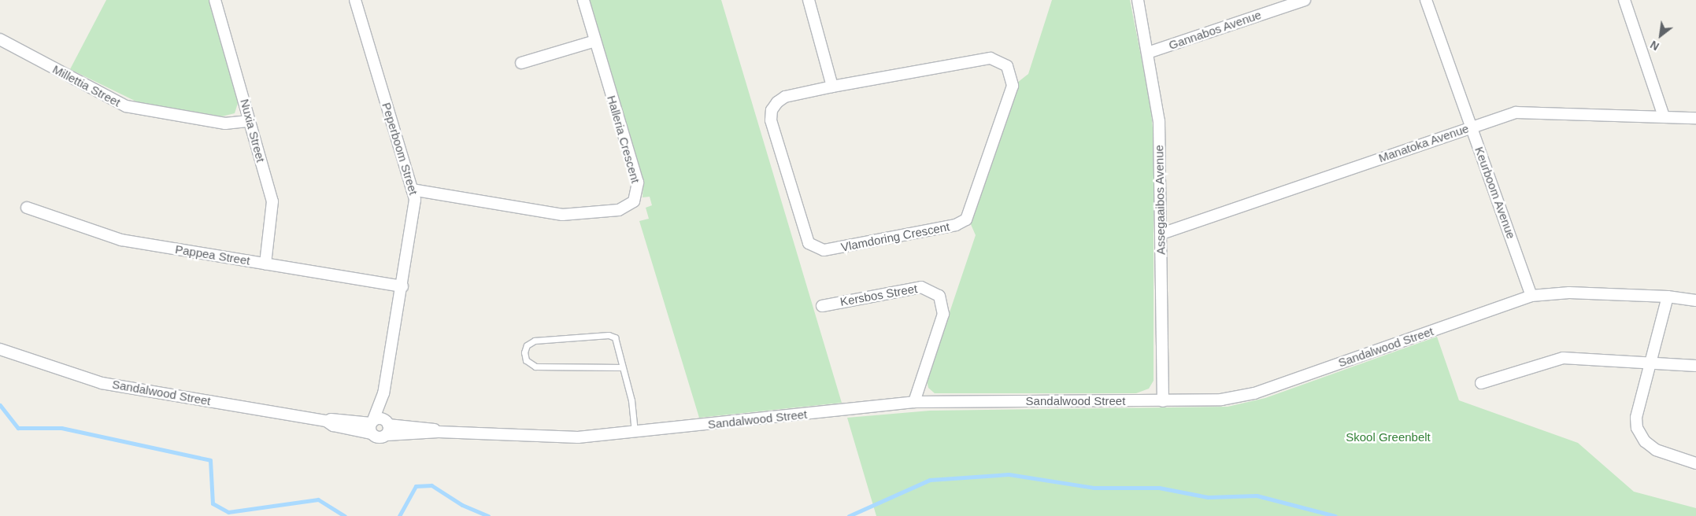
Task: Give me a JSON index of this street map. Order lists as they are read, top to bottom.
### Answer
{
  "streets": {
    "street": [
      "Gannabos Avenue",
      "Millettia Street",
      "Nuxia Street",
      "Halleria Crescent",
      "Manatoka Avenue",
      "Peperboom Street",
      "Keurboom Avenue",
      "Assegaaibos Avenue",
      "Vlamdoring Crescent",
      "Pappea Street",
      "Kersbos Street",
      "Sandalwood Street"
    ]
  },
  "crossings": [
    ["Gannabos Avenue", "Assegaaibos Avenue"],
    ["Millettia Street", "Nuxia Street"],
    ["Nuxia Street", "Pappea Street"],
    ["Halleria Crescent", "Peperboom Street"],
    ["Manatoka Avenue", "Keurboom Avenue"],
    ["Manatoka Avenue", "Assegaaibos Avenue"],
    ["Peperboom Street", "Pappea Street"],
    ["Peperboom Street", "Sandalwood Street"],
    ["Keurboom Avenue", "Sandalwood Street"],
    ["Assegaaibos Avenue", "Sandalwood Street"],
    ["Kersbos Street", "Sandalwood Street"]
  ],
  "parks": ["Skool Greenbelt"],
  "north": "bottom left"
}
